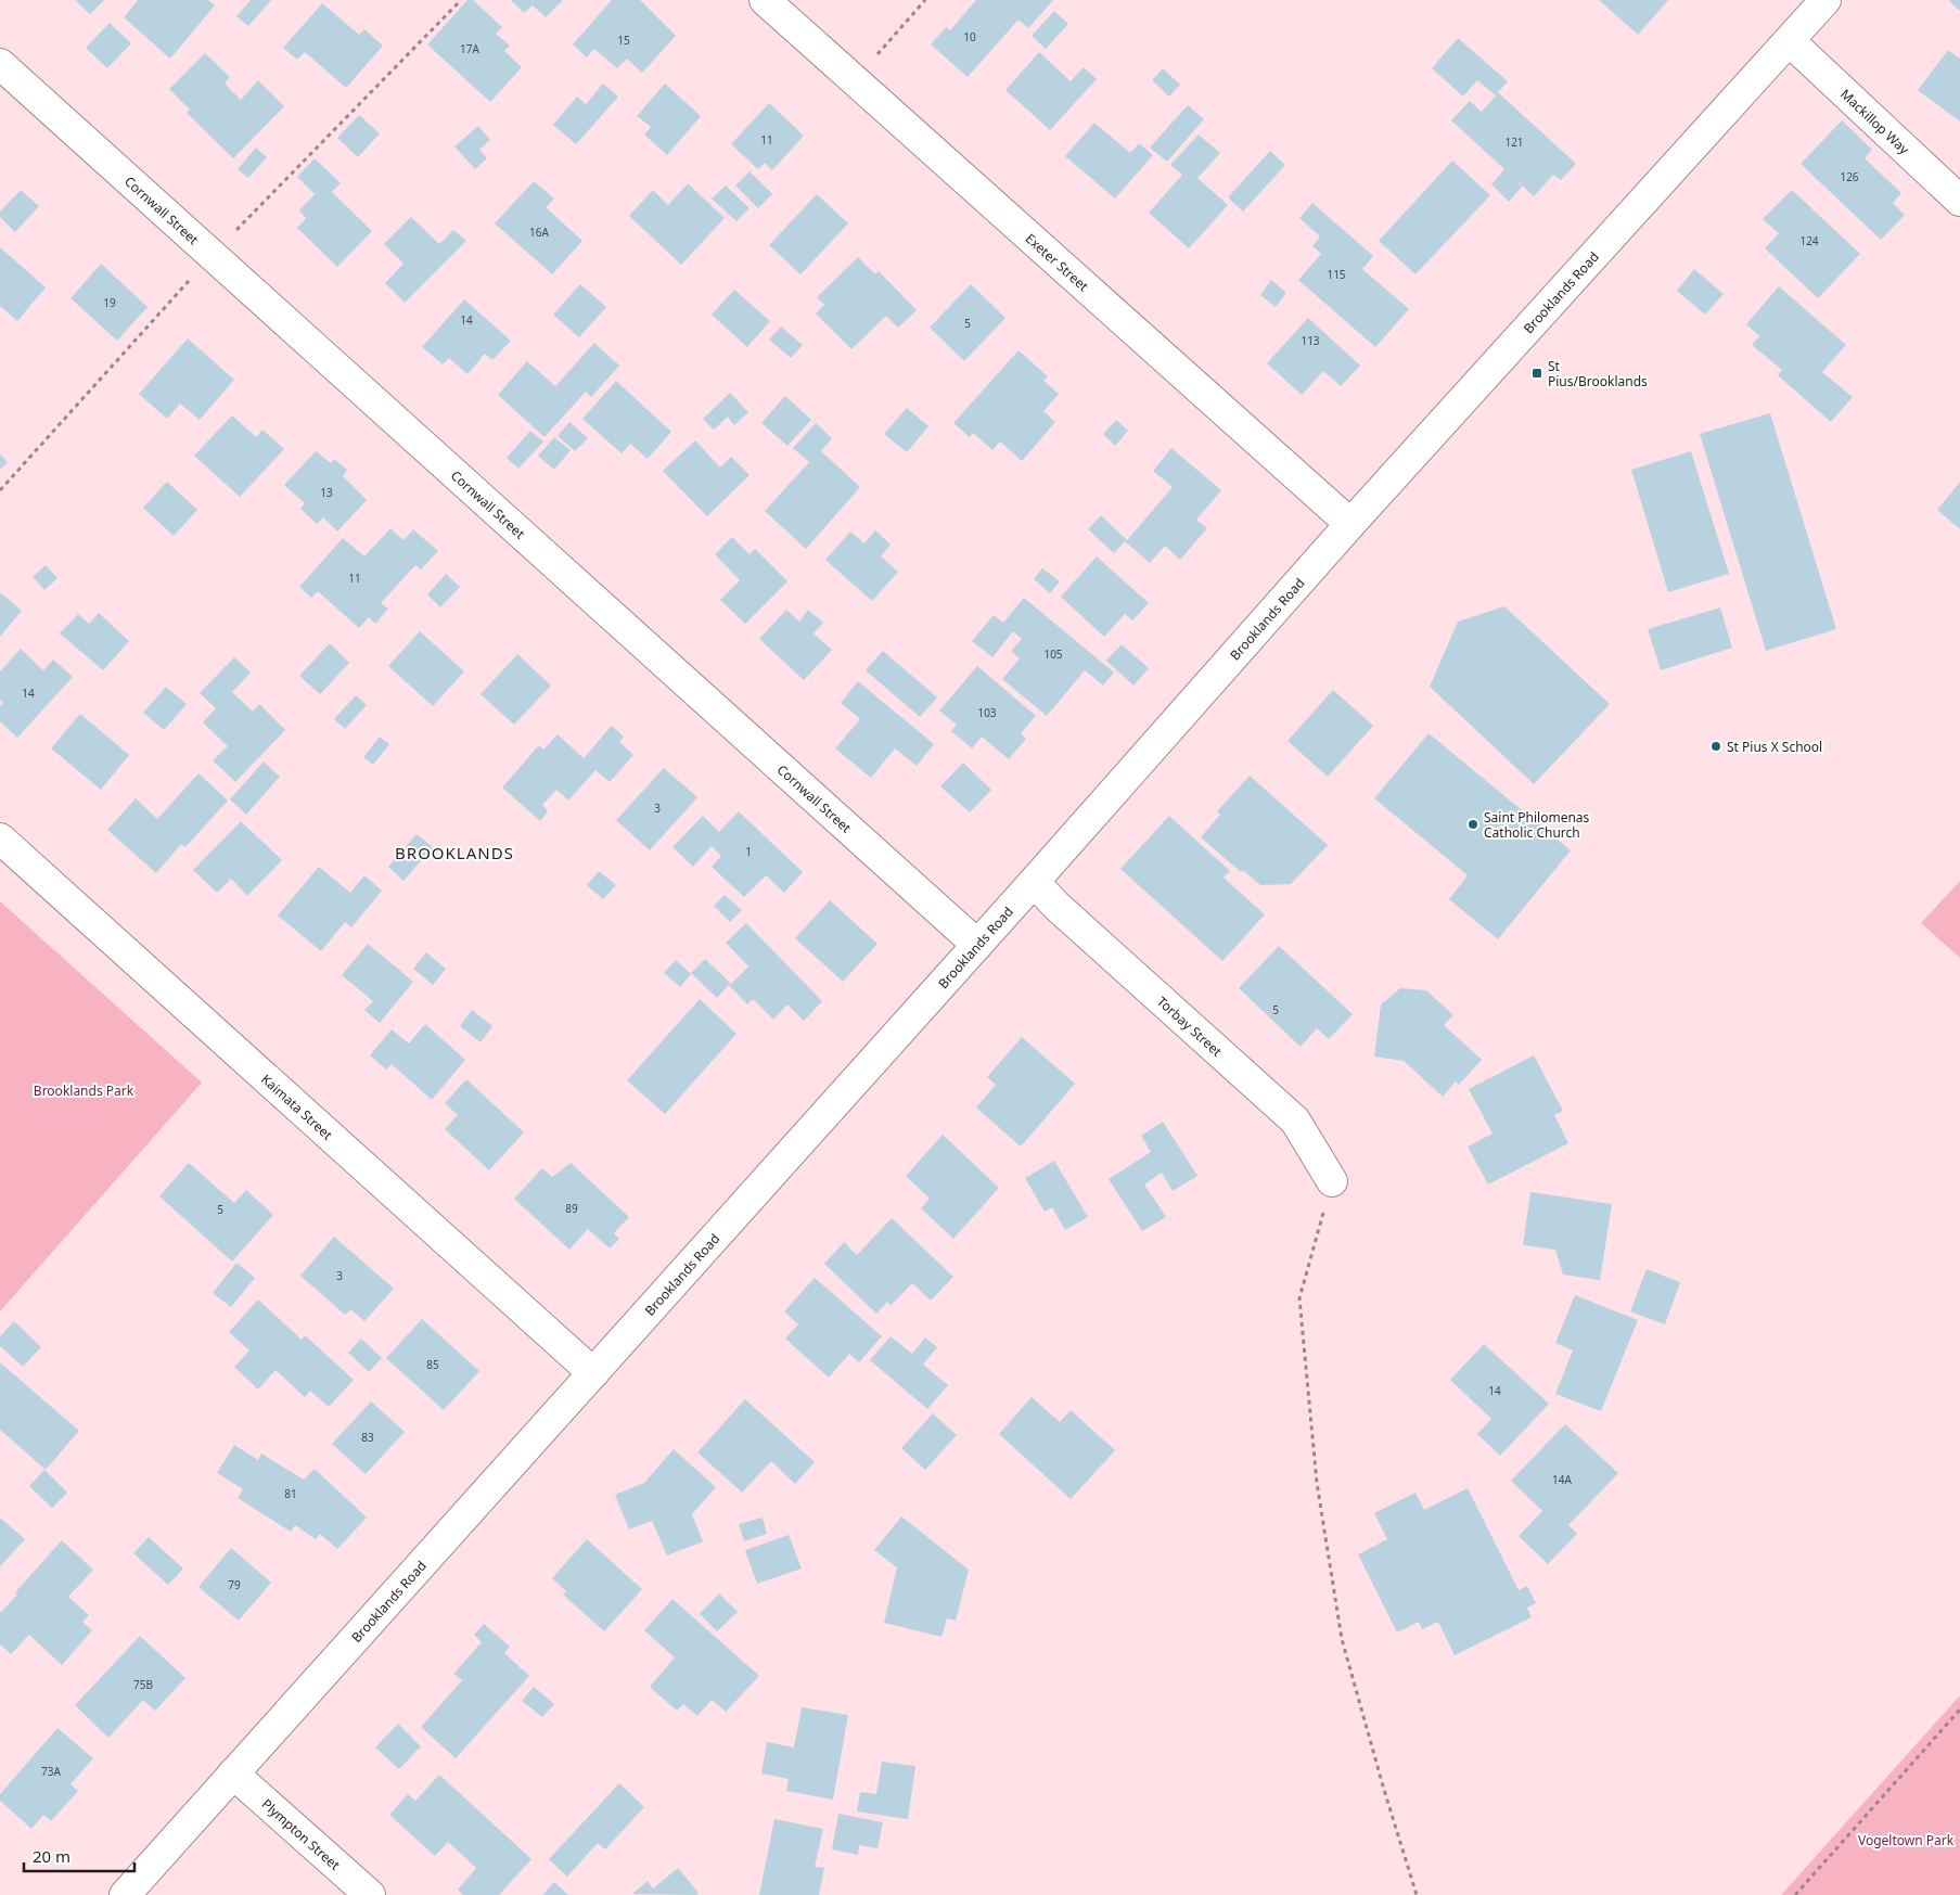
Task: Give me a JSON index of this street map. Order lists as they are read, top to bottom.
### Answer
{
  "streets": {
    "street": [
      "Mackillop Way",
      "Cornwall Street",
      "Exeter Street",
      "Brooklands Road",
      "Torbay Street",
      "Kaimata Street",
      "Plympton Street"
    ]
  },
  "crossings": [
    ["Mackillop Way", "Brooklands Road"],
    ["Cornwall Street", "Brooklands Road"],
    ["Exeter Street", "Brooklands Road"],
    ["Brooklands Road", "Torbay Street"],
    ["Brooklands Road", "Kaimata Street"],
    ["Brooklands Road", "Plympton Street"]
  ],
  "districts": ["BROOKLANDS"],
  "parks": ["Brooklands Park", "Vogeltown Park"],
  "places": {
    "transit": ["St Pius/Brooklands"],
    "other": ["St Pius X School", "Saint Philomenas Catholic Church"]
  },
  "house_numbers": [
    "10",
    "15",
    "17A",
    "11",
    "121",
    "126",
    "16A",
    "124",
    "115",
    "19",
    "14",
    "5",
    "113",
    "13",
    "11",
    "105",
    "14",
    "103",
    "3",
    "1",
    "5",
    "89",
    "5",
    "3",
    "85",
    "14",
    "83",
    "14A",
    "81",
    "79",
    "75B",
    "73A"
  ],
  "scale_bar": "20 m"
}
